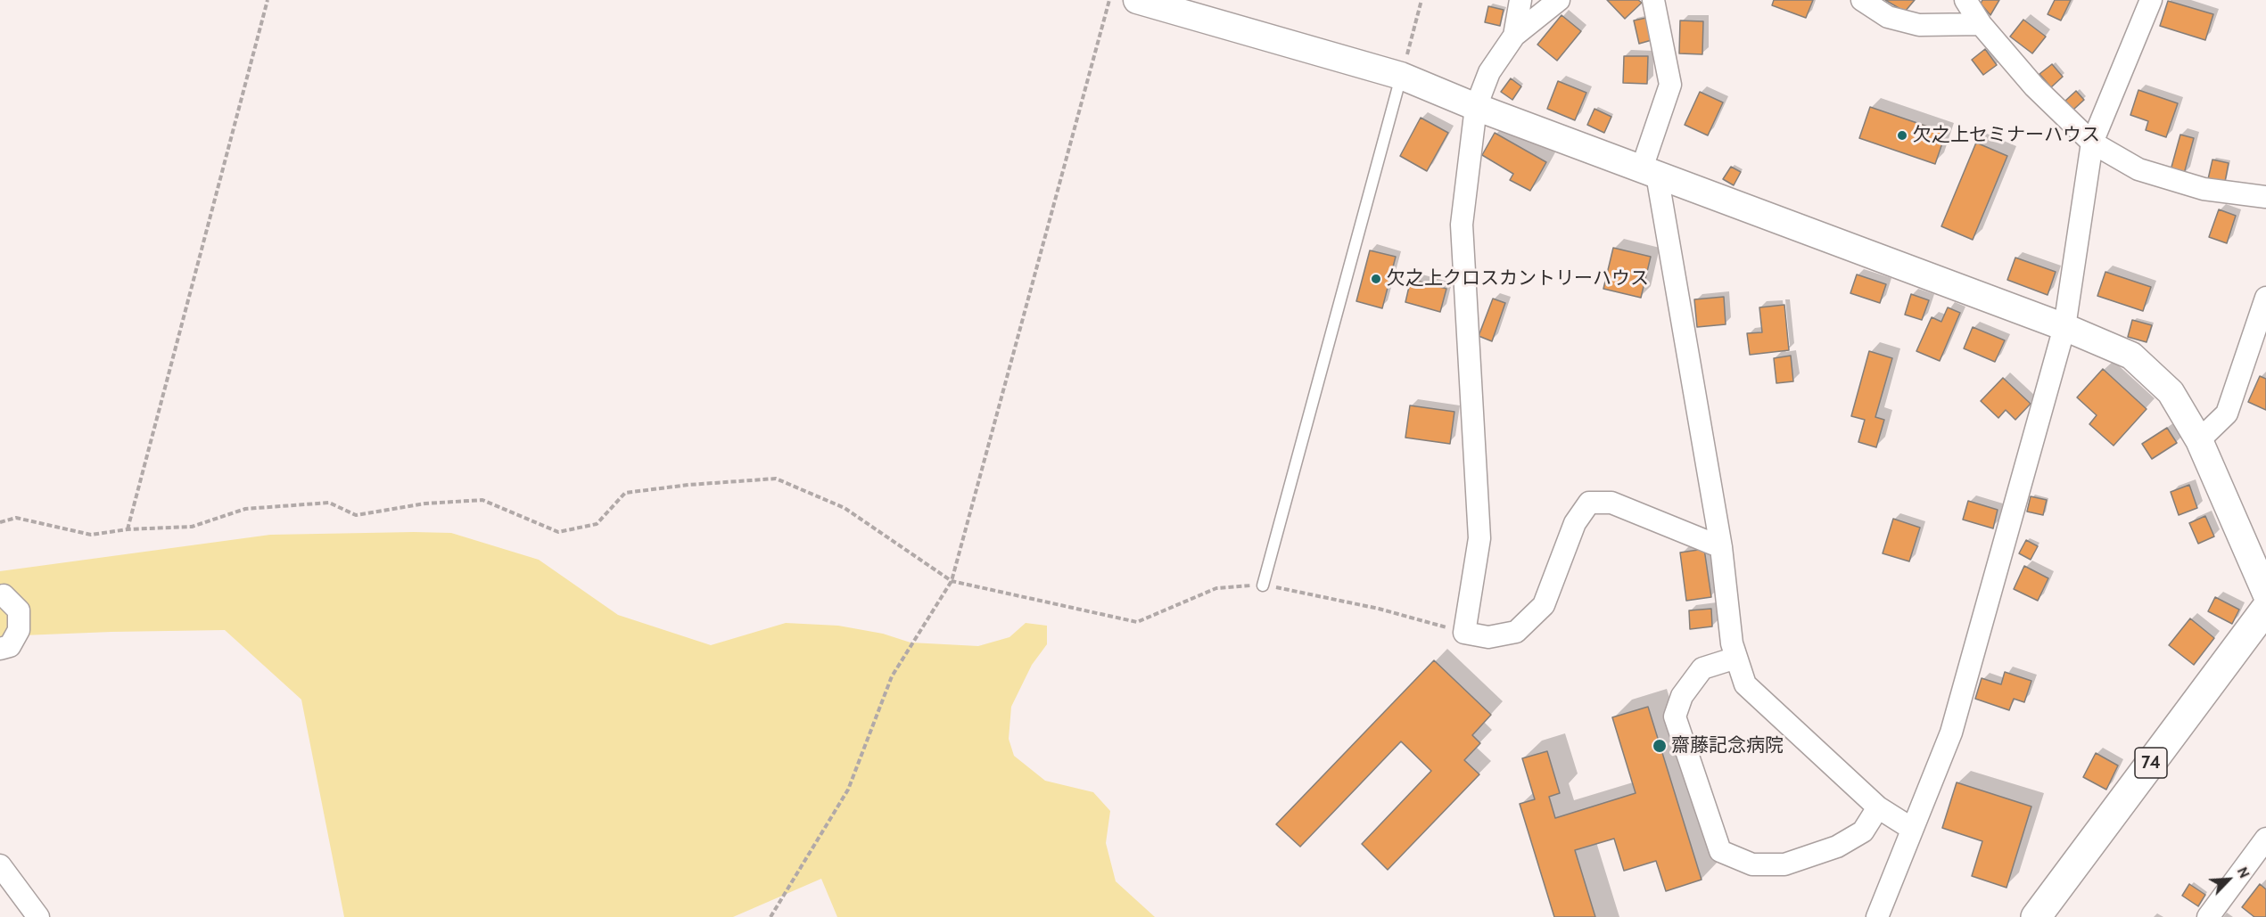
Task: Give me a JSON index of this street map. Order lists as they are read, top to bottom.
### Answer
{
  "streets": {
    "main road": ["74"]
  },
  "places": ["欠之上セミナーハウス", "欠之上クロスカントリーハウス", "齋藤記念病院"],
  "north": "top right"
}
